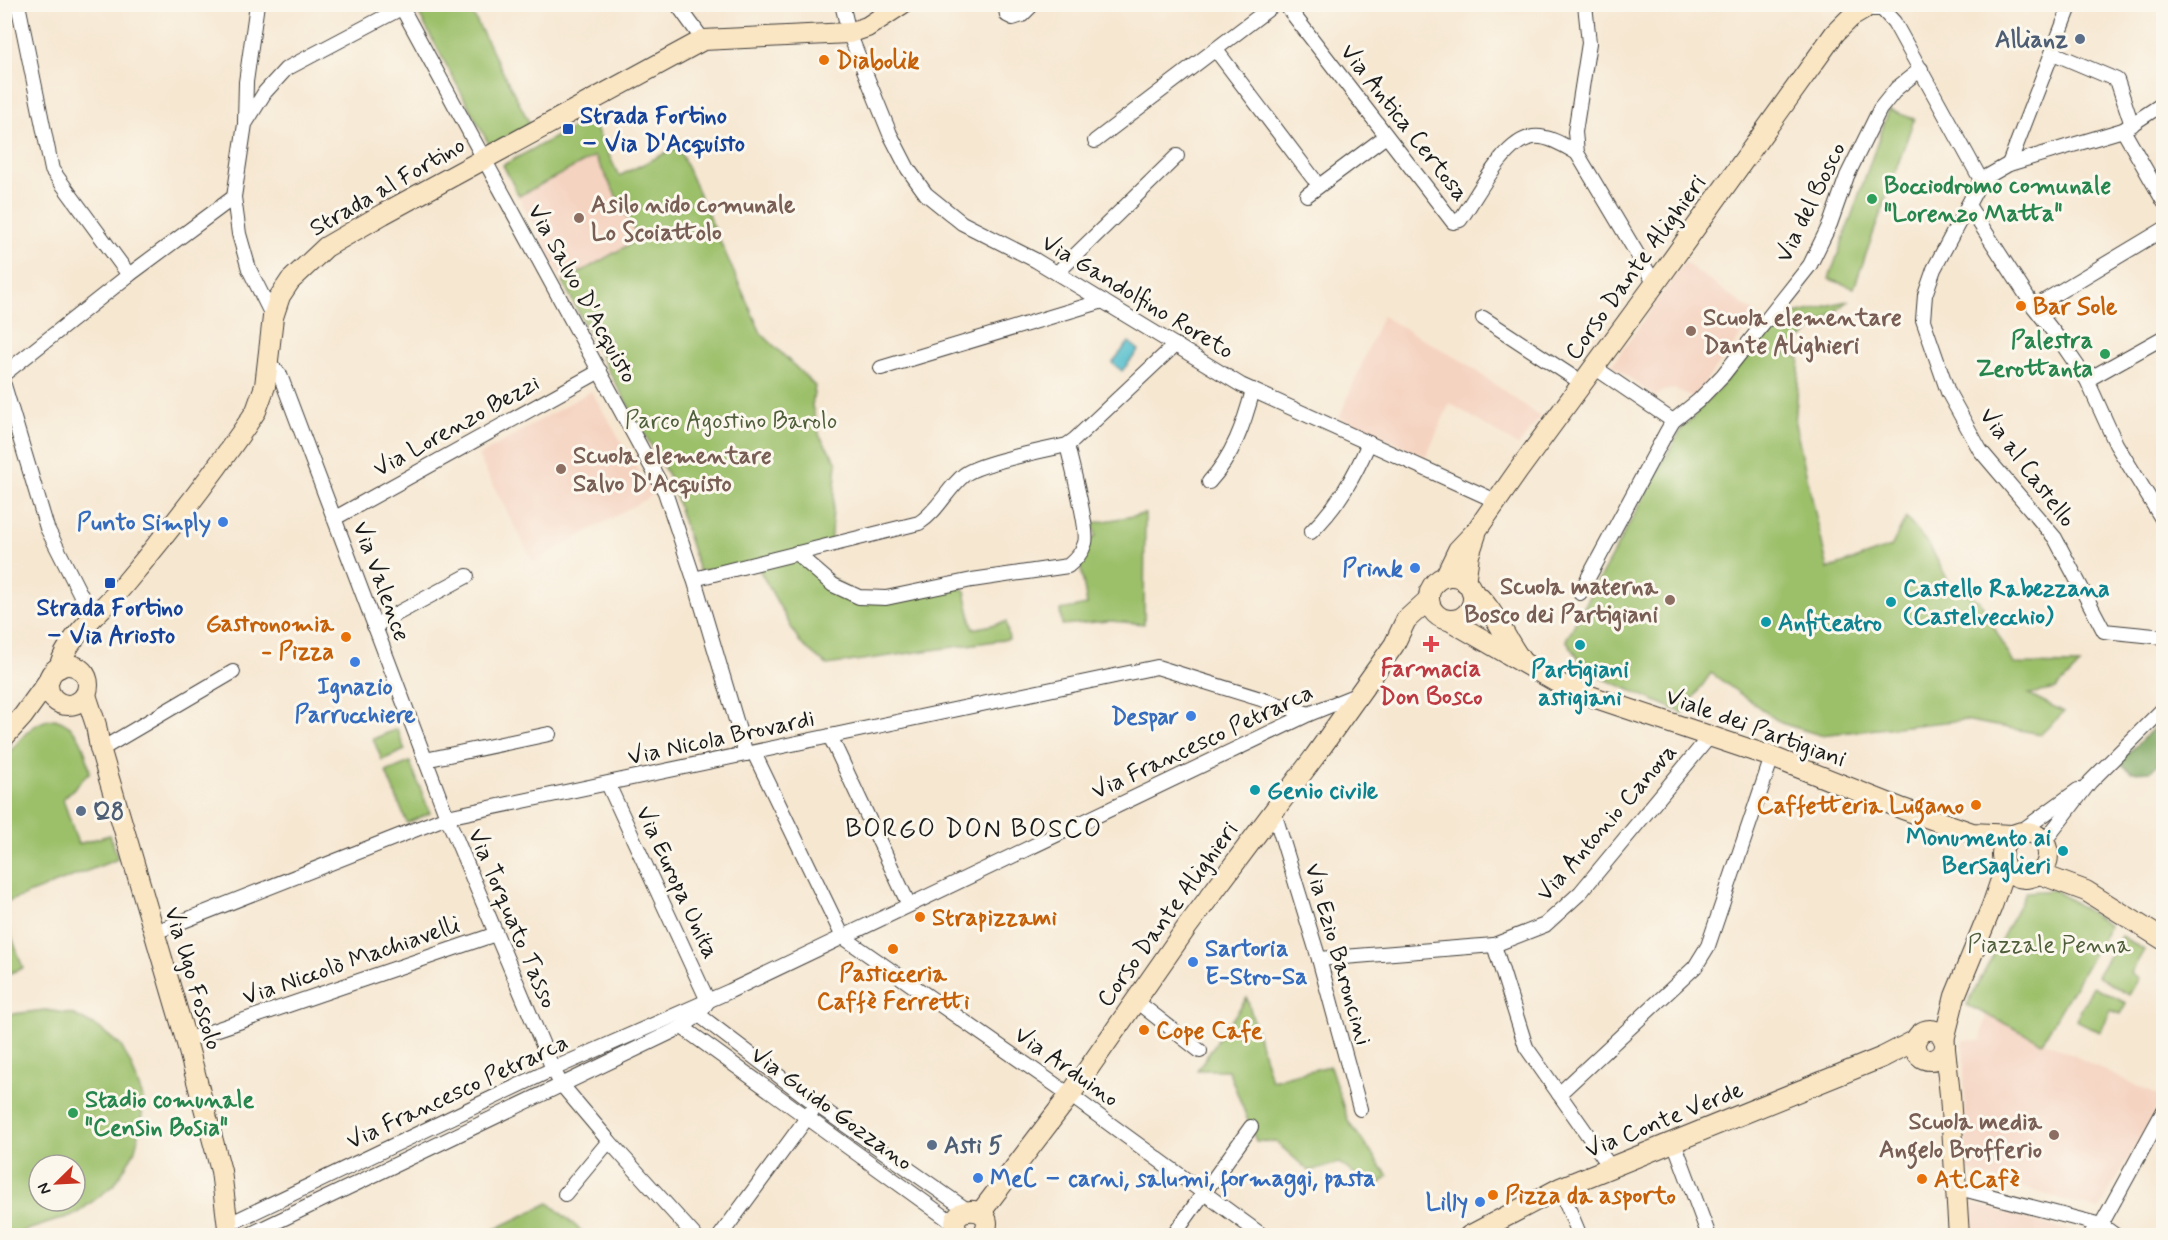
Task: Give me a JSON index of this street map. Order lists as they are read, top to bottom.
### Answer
{
  "streets": {
    "street": [
      "Via Antica Certosa",
      "Strada al Fortino",
      "Via del Bosco",
      "Corso Dante Alighieri",
      "Via Salvo D'Acquisto",
      "Via Gandolfino Roreto",
      "Via Lorenzo Bezzi",
      "Via al Castello",
      "Via Valence",
      "Viale dei Partigiani",
      "Via Nicola Brovardi",
      "Via Francesco Petrarca",
      "Via Antonio Canova",
      "Via Europa Unita",
      "Via Torquato Tasso",
      "Via Ezio Baroncini",
      "Via Niccolò Machiavelli",
      "Via Ugo Foscolo",
      "Via Arduino",
      "Via Guido Gozzano",
      "Via Conte Verde"
    ]
  },
  "crossings": [
    ["Strada al Fortino", "Via Salvo D'Acquisto"],
    ["Strada al Fortino", "Via Gandolfino Roreto"],
    ["Strada al Fortino", "Via Valence"],
    ["Strada al Fortino", "Via Ugo Foscolo"],
    ["Corso Dante Alighieri", "Via Gandolfino Roreto"],
    ["Corso Dante Alighieri", "Viale dei Partigiani"],
    ["Corso Dante Alighieri", "Via Francesco Petrarca"],
    ["Corso Dante Alighieri", "Via Ezio Baroncini"],
    ["Corso Dante Alighieri", "Via Arduino"],
    ["Corso Dante Alighieri", "Via Guido Gozzano"],
    ["Via Salvo D'Acquisto", "Via Lorenzo Bezzi"],
    ["Via Salvo D'Acquisto", "Via Nicola Brovardi"],
    ["Via Salvo D'Acquisto", "Via Francesco Petrarca"],
    ["Via Salvo D'Acquisto", "Via Arduino"],
    ["Via Lorenzo Bezzi", "Via Valence"],
    ["Via Valence", "Via Nicola Brovardi"],
    ["Via Valence", "Via Torquato Tasso"],
    ["Viale dei Partigiani", "Via Antonio Canova"],
    ["Via Nicola Brovardi", "Via Francesco Petrarca"],
    ["Via Nicola Brovardi", "Via Europa Unita"],
    ["Via Nicola Brovardi", "Via Torquato Tasso"],
    ["Via Nicola Brovardi", "Via Ugo Foscolo"],
    ["Via Francesco Petrarca", "Via Europa Unita"],
    ["Via Francesco Petrarca", "Via Torquato Tasso"],
    ["Via Francesco Petrarca", "Via Ugo Foscolo"],
    ["Via Francesco Petrarca", "Via Arduino"],
    ["Via Francesco Petrarca", "Via Guido Gozzano"],
    ["Via Antonio Canova", "Via Ezio Baroncini"],
    ["Via Torquato Tasso", "Via Niccolò Machiavelli"],
    ["Via Niccolò Machiavelli", "Via Ugo Foscolo"]
  ],
  "districts": ["BORGO DON BOSCO"],
  "parks": ["Parco Agostino Barolo", "Piazzale Penna"],
  "places": {
    "other": [
      "Allianz",
      "Diabolik",
      "Bocciodromo comunale \"Lorenzo Matta\"",
      "Asilo nido comunale Lo Scoiattolo",
      "Bar Sole",
      "Scuola elementare Dante Alighieri",
      "Palestra Zerottanta",
      "Scuola elementare Salvo D'Acquisto",
      "Punto Simply",
      "Prink",
      "Scuola materna Bosco dei Partigiani",
      "Castello Rabezzana (Castelvecchio)",
      "Anfiteatro",
      "Gastronomia - Pizza",
      "Partigiani astigiani",
      "Ignazio Parrucchiere",
      "Despar",
      "Genio civile",
      "Caffetteria Lugano",
      "Q8",
      "Monumento ai Bersaglieri",
      "Strapizzami",
      "Pasticceria Caffè Ferretti",
      "Sartoria E-Stro-Sa",
      "Cope Cafe",
      "Stadio comunale \"Censin Bosia\"",
      "Scuola media Angelo Brofferio",
      "Asti 5",
      "MeC – carni, salumi, formaggi, pasta",
      "At.Cafè",
      "Pizza da asporto",
      "Lilly"
    ],
    "transit": ["Strada Fortino – Via D'Acquisto", "Strada Fortino – Via Ariosto"],
    "health": ["Farmacia Don Bosco"]
  },
  "north": "bottom left"
}
